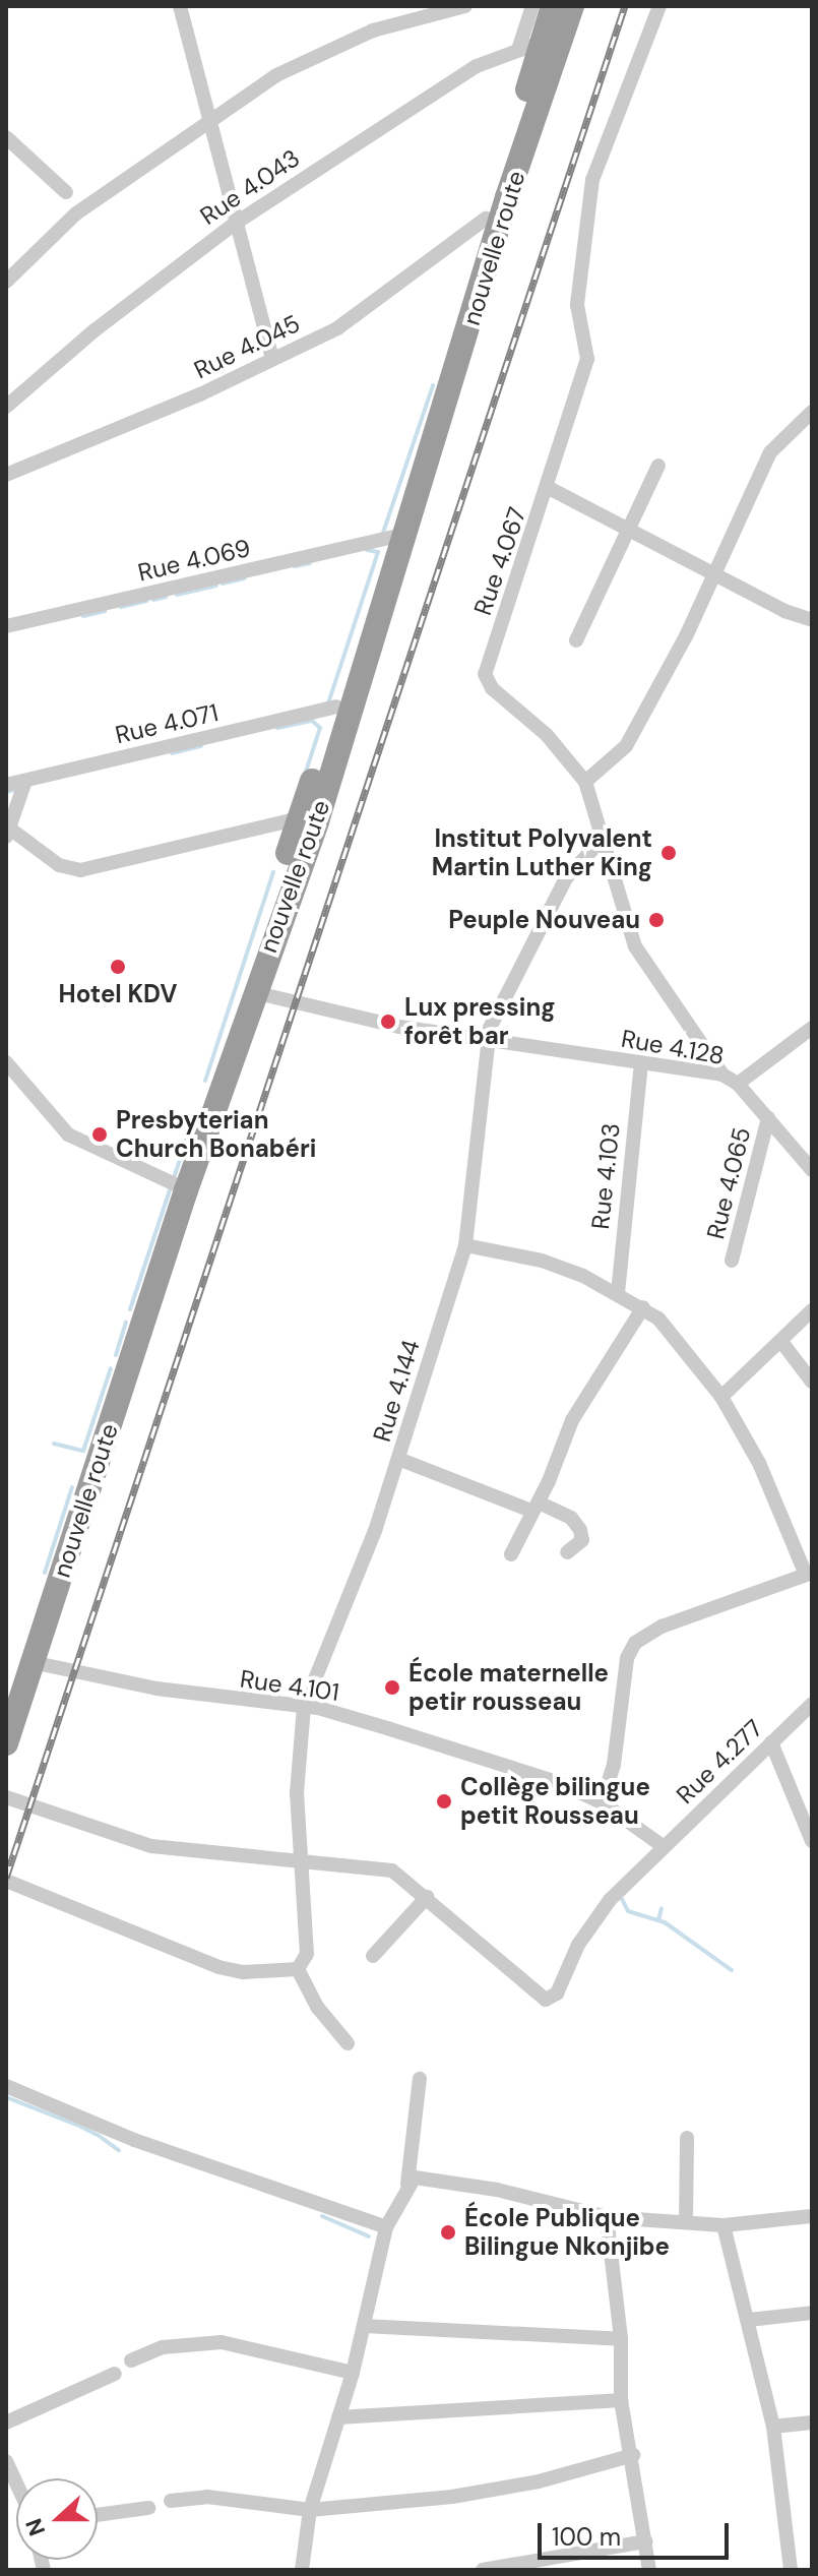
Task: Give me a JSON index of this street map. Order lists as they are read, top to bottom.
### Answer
{
  "streets": {
    "highway": ["nouvelle route"],
    "street": [
      "Rue 4.043",
      "Rue 4.045",
      "Rue 4.069",
      "Rue 4.067",
      "Rue 4.071",
      "Rue 4.128",
      "Rue 4.103",
      "Rue 4.065",
      "Rue 4.144",
      "Rue 4.101",
      "Rue 4.277"
    ]
  },
  "crossings": [
    ["Rue 4.043", "nouvelle route"],
    ["nouvelle route", "Rue 4.045"],
    ["nouvelle route", "Rue 4.069"],
    ["nouvelle route", "Rue 4.071"],
    ["nouvelle route", "Rue 4.128"],
    ["nouvelle route", "Rue 4.101"],
    ["Rue 4.067", "Rue 4.128"],
    ["Rue 4.067", "Rue 4.144"],
    ["Rue 4.128", "Rue 4.103"],
    ["Rue 4.128", "Rue 4.065"],
    ["Rue 4.128", "Rue 4.144"],
    ["Rue 4.144", "Rue 4.101"],
    ["Rue 4.101", "Rue 4.277"]
  ],
  "places": [
    "Institut Polyvalent Martin Luther King",
    "Peuple Nouveau",
    "Hotel KDV",
    "Lux pressing forêt bar",
    "Presbyterian Church Bonabéri",
    "École maternelle petir rousseau",
    "Collège bilingue petit Rousseau",
    "École Publique Bilingue Nkonjibe"
  ],
  "scale_bar": "100 m",
  "north": "left"
}
